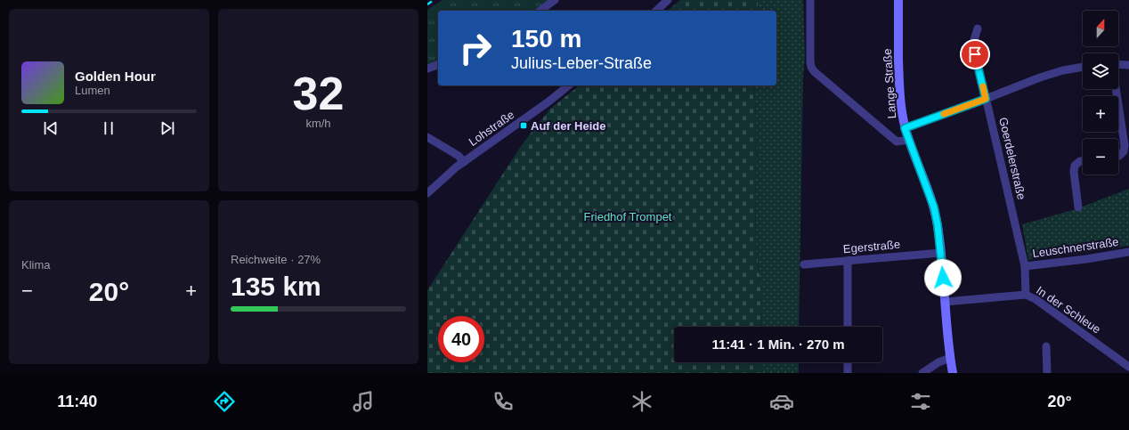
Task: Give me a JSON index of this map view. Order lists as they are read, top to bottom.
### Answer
{
  "streets": {
    "street": [
      "Lange Straße",
      "Lohstraße",
      "Goerdelerstraße",
      "Egerstraße",
      "Leuschnerstraße",
      "In der Schleue"
    ]
  },
  "crossings": [
    ["Lange Straße", "Egerstraße"],
    ["Lange Straße", "In der Schleue"],
    ["Goerdelerstraße", "Leuschnerstraße"],
    ["Goerdelerstraße", "In der Schleue"]
  ],
  "parks": ["Friedhof Trompet"],
  "places": {
    "transit": ["Auf der Heide"]
  },
  "north": "top",
  "page": {
    "tile": [
      ["32", "km/h"],
      "Klima",
      ["Reichweite · 27%", "135 km"]
    ],
    "map_buttons": ["+", "−"],
    "turn": ["150 m", "Julius-Leber-Straße"],
    "song": ["Golden Hour", "Lumen"],
    "heat": ["−", "20°", "+"],
    "limit": "40",
    "trip": "11:41 · 1 Min. · 270 m",
    "tabs": ["11:40", "20°"]
  }
}
